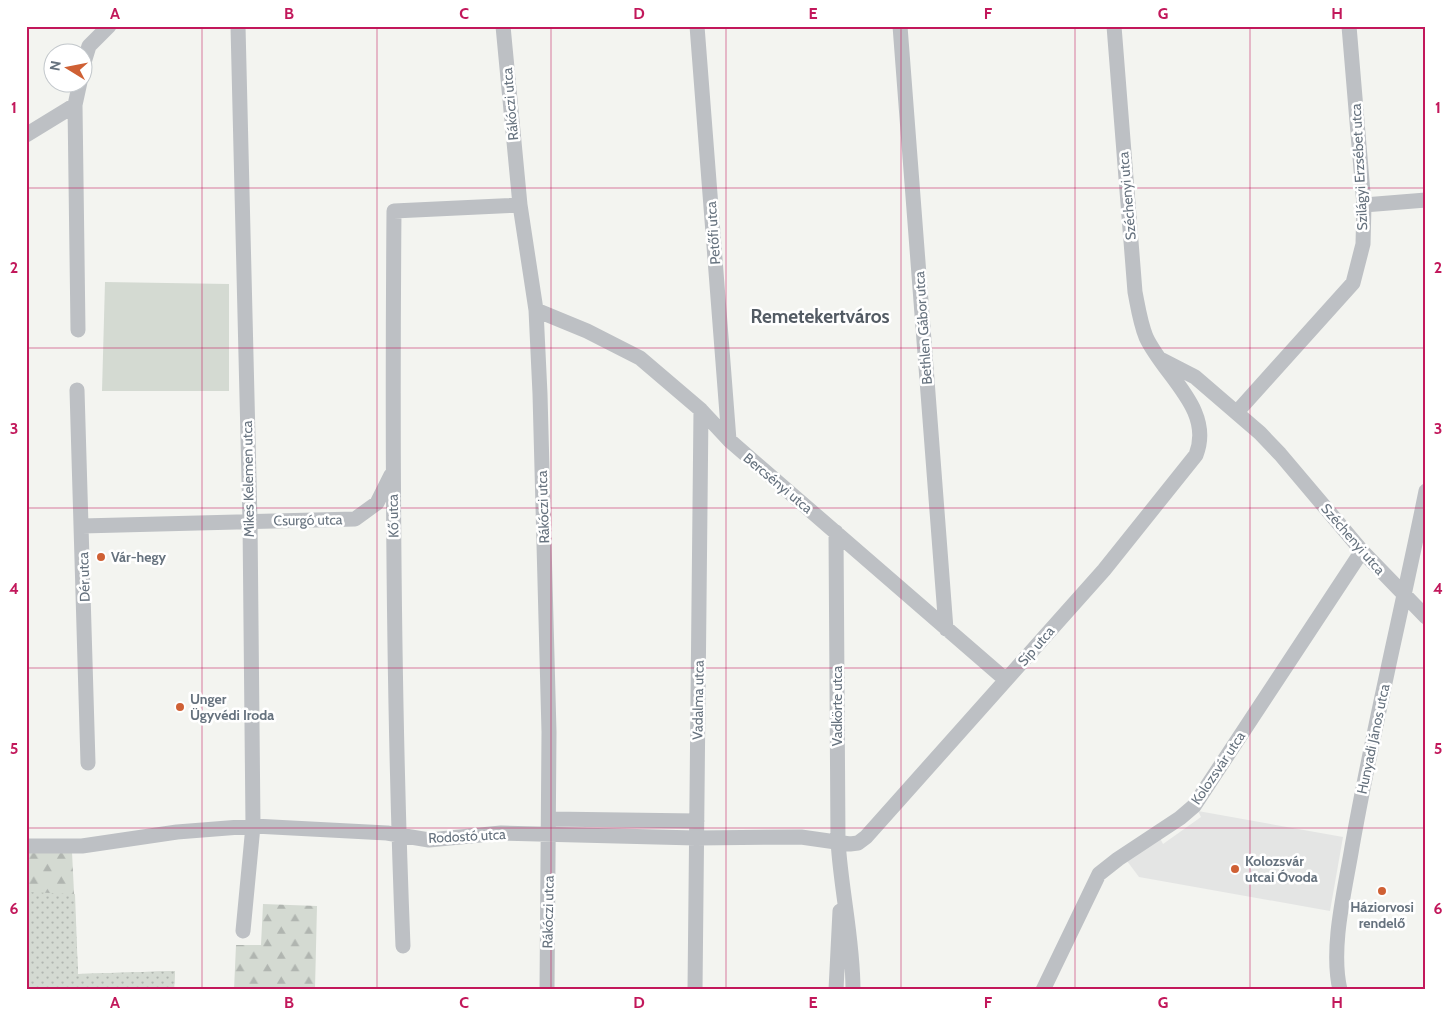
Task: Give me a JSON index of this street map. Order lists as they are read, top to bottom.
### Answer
{
  "streets": {
    "street": [
      "Rákóczi utca",
      "Szilágyi Erzsébet utca",
      "Széchenyi utca",
      "Petőfi utca",
      "Bethlen Gábor utca",
      "Mikes Kelemen utca",
      "Bercsényi utca",
      "Kő utca",
      "Csurgó utca",
      "Dér utca",
      "Síp utca",
      "Vadalma utca",
      "Vadkörte utca",
      "Hunyadi János utca",
      "Kolozsvár utca",
      "Rodostó utca"
    ]
  },
  "crossings": [
    ["Rákóczi utca", "Bercsényi utca"],
    ["Rákóczi utca", "Kő utca"],
    ["Rákóczi utca", "Rodostó utca"],
    ["Szilágyi Erzsébet utca", "Széchenyi utca"],
    ["Széchenyi utca", "Síp utca"],
    ["Széchenyi utca", "Hunyadi János utca"],
    ["Széchenyi utca", "Kolozsvár utca"],
    ["Petőfi utca", "Bercsényi utca"],
    ["Bethlen Gábor utca", "Bercsényi utca"],
    ["Mikes Kelemen utca", "Csurgó utca"],
    ["Mikes Kelemen utca", "Rodostó utca"],
    ["Bercsényi utca", "Síp utca"],
    ["Bercsényi utca", "Vadalma utca"],
    ["Bercsényi utca", "Vadkörte utca"],
    ["Kő utca", "Csurgó utca"],
    ["Kő utca", "Rodostó utca"],
    ["Csurgó utca", "Dér utca"],
    ["Síp utca", "Vadkörte utca"],
    ["Síp utca", "Rodostó utca"],
    ["Vadalma utca", "Rodostó utca"],
    ["Vadkörte utca", "Rodostó utca"]
  ],
  "districts": ["Remetekertváros"],
  "places": [
    "Vár-hegy",
    "Unger Ügyvédi Iroda",
    "Kolozsvár utcai Óvoda",
    "Háziorvosi rendelő"
  ],
  "north": "left",
  "grid": {
    "columns": [
      "A",
      "B",
      "C",
      "D",
      "E",
      "F",
      "G",
      "H"
    ],
    "rows": [
      "1",
      "2",
      "3",
      "4",
      "5",
      "6"
    ]
  }
}
